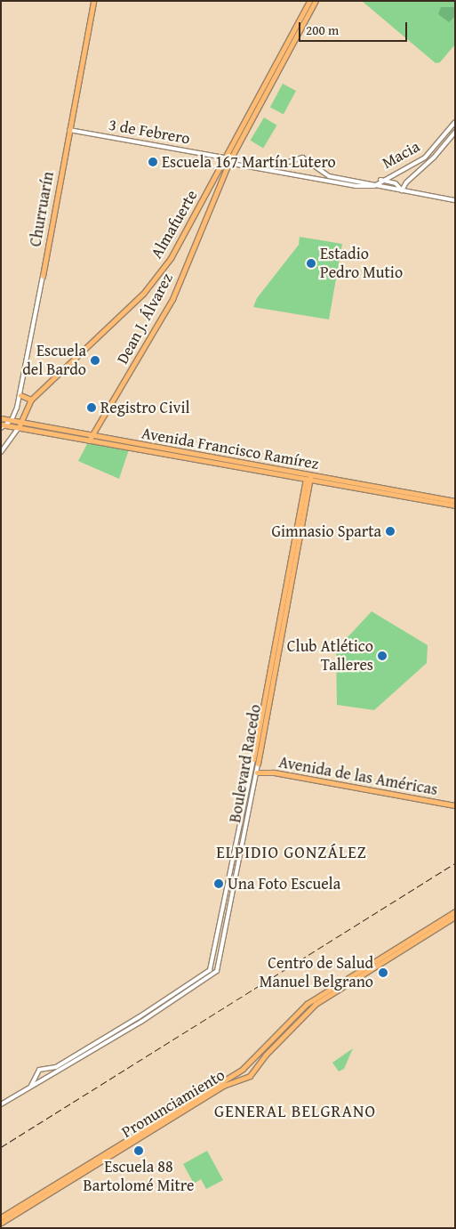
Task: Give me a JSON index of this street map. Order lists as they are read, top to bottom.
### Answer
{
  "streets": {
    "main road": [
      "Churruarín",
      "Almafuerte",
      "Dean J. Álvarez",
      "Avenida Francisco Ramírez",
      "Boulevard Racedo",
      "Avenida de las Américas",
      "Pronunciamiento"
    ],
    "street": ["3 de Febrero", "Macia"]
  },
  "crossings": [
    ["3 de Febrero", "Churruarín"],
    ["3 de Febrero", "Almafuerte"],
    ["3 de Febrero", "Dean J. Álvarez"],
    ["Churruarín", "Avenida Francisco Ramírez"],
    ["Almafuerte", "Dean J. Álvarez"],
    ["Almafuerte", "Avenida Francisco Ramírez"],
    ["Dean J. Álvarez", "Avenida Francisco Ramírez"],
    ["Avenida Francisco Ramírez", "Boulevard Racedo"],
    ["Boulevard Racedo", "Avenida de las Américas"]
  ],
  "districts": ["ELPIDIO GONZÁLEZ", "GENERAL BELGRANO"],
  "places": [
    "Escuela 167 Martín Lutero",
    "Estadio Pedro Mutio",
    "Escuela del Bardo",
    "Registro Civil",
    "Gimnasio Sparta",
    "Club Atlético Talleres",
    "Una Foto Escuela",
    "Centro de Salud Manuel Belgrano",
    "Escuela 88 Bartolomé Mitre"
  ],
  "scale_bar": "200 m"
}
